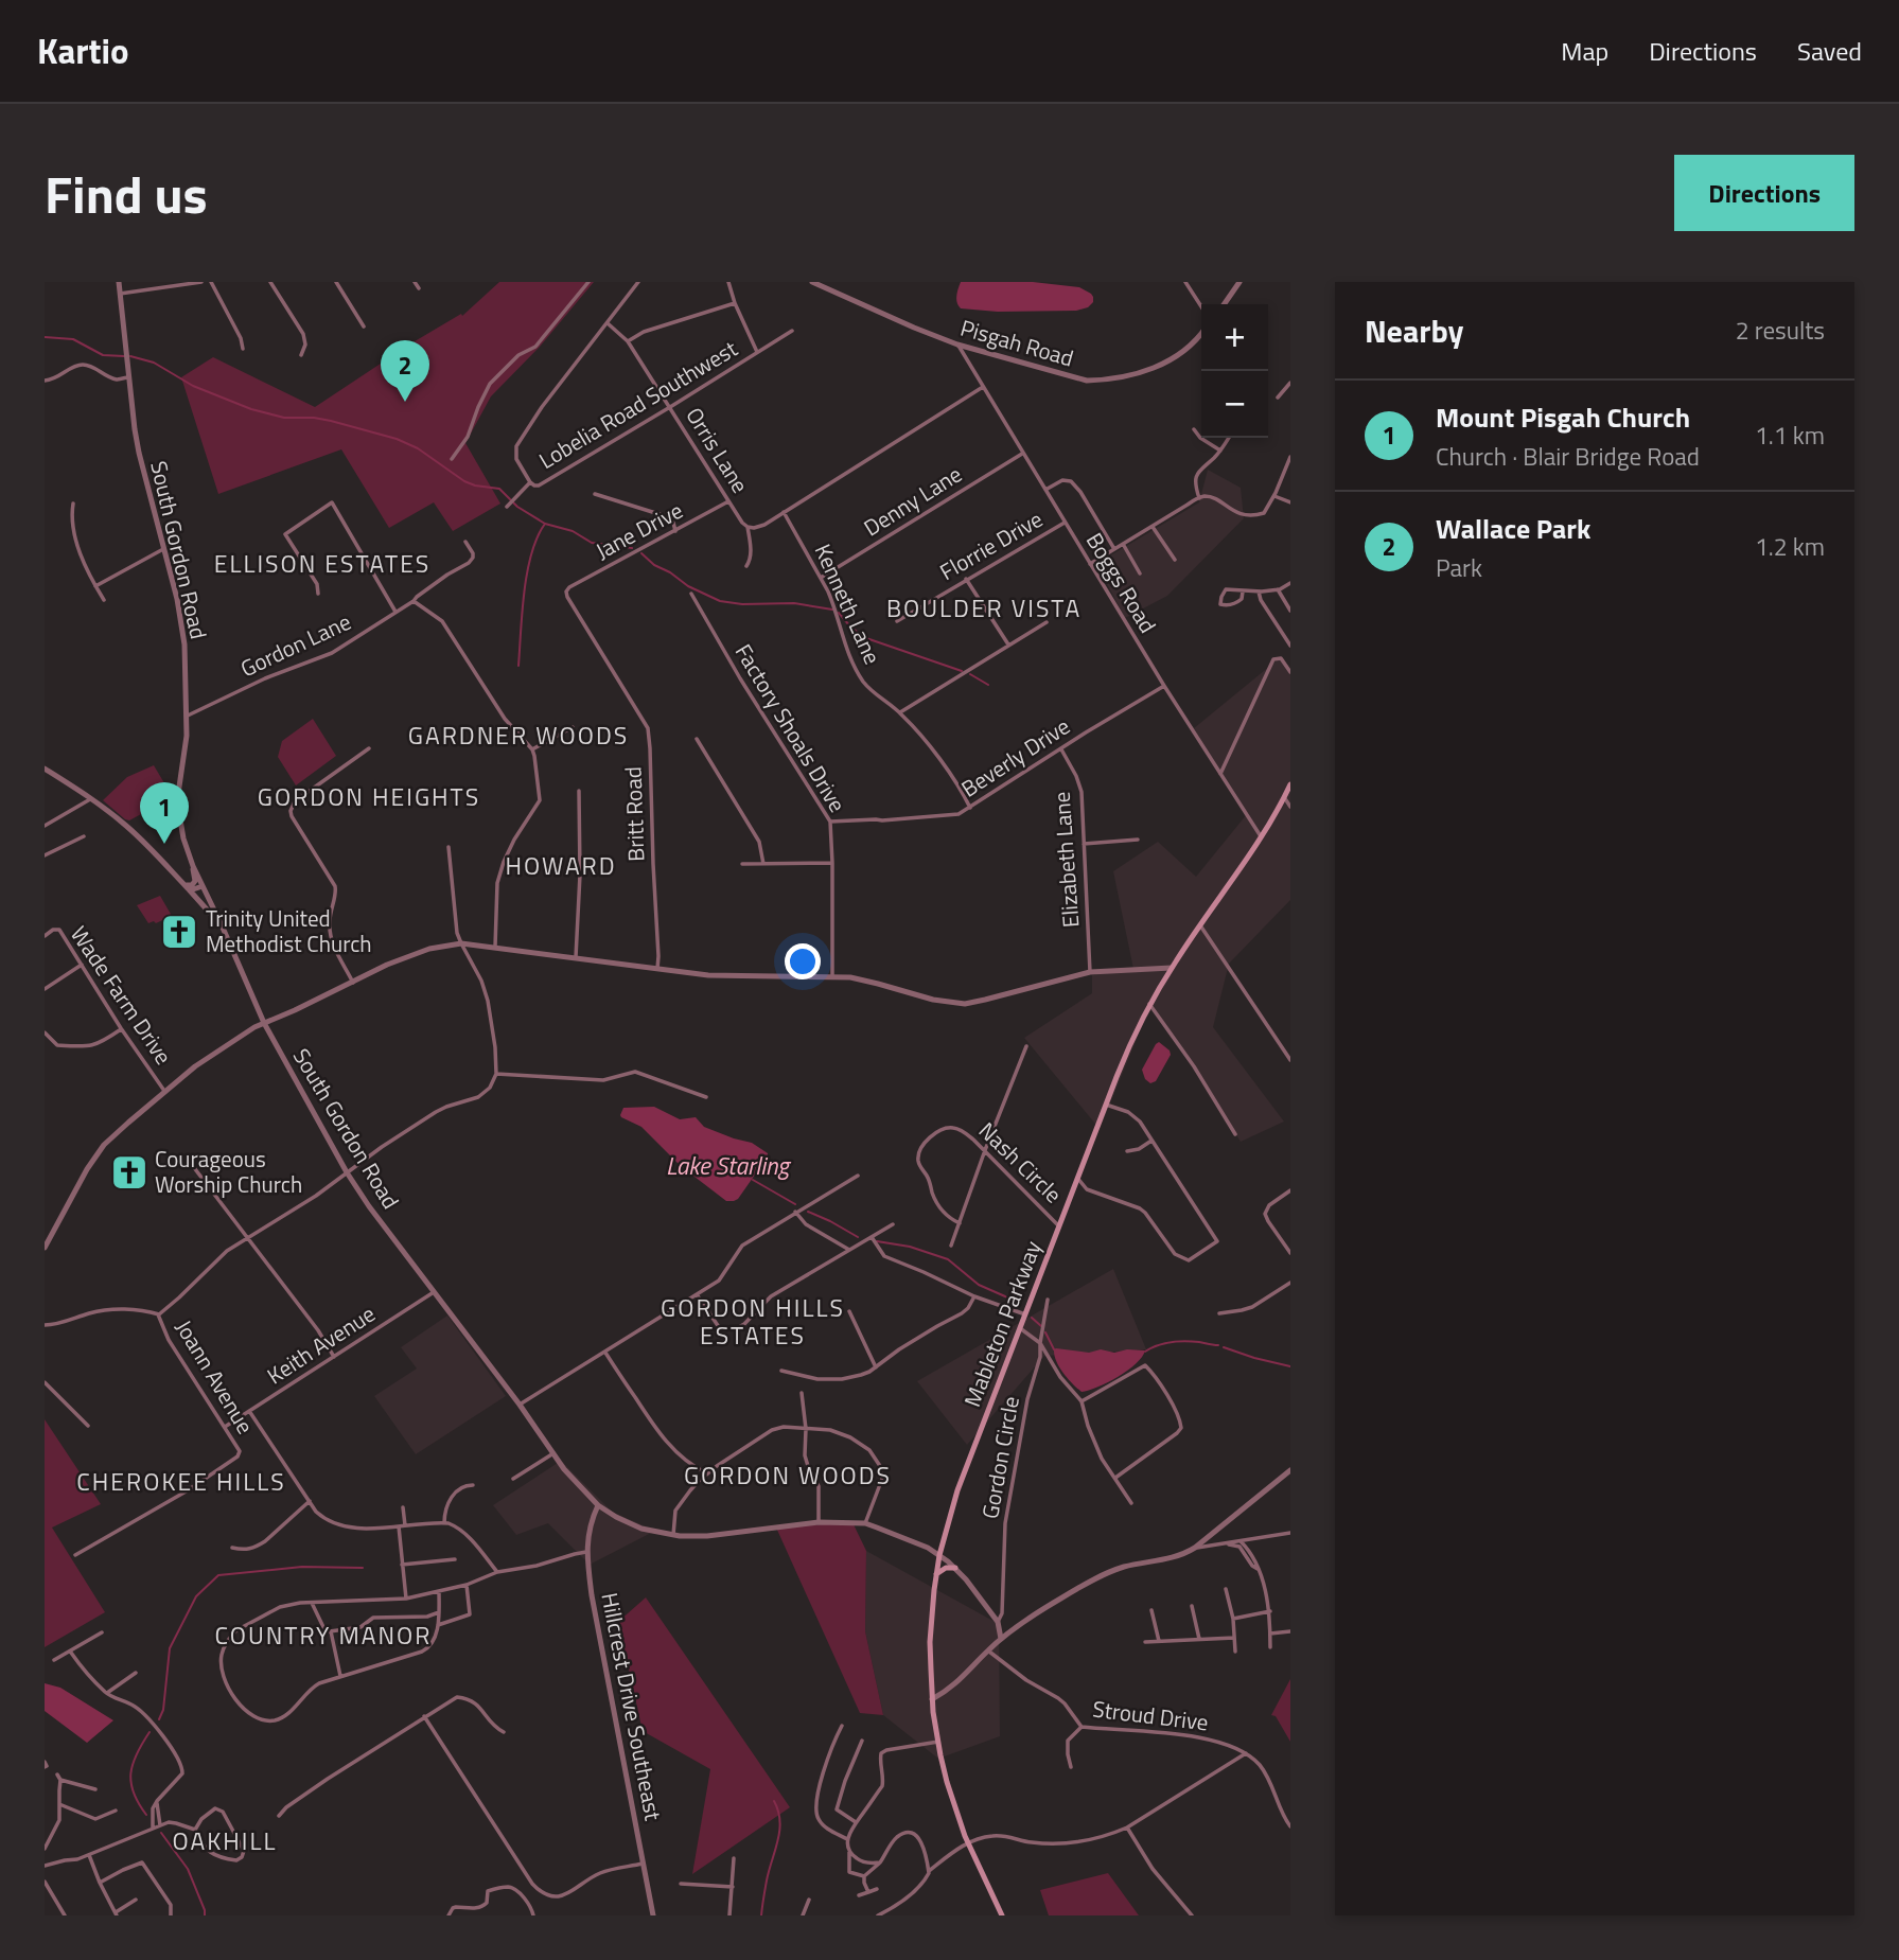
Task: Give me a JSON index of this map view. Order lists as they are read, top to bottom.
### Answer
{
  "streets": {
    "main road": ["Mableton Parkway"],
    "street": [
      "Pisgah Road",
      "Lobelia Road Southwest",
      "Orris Lane",
      "Denny Lane",
      "Jane Drive",
      "Florrie Drive",
      "South Gordon Road",
      "Boggs Road",
      "Kenneth Lane",
      "Gordon Lane",
      "Factory Shoals Drive",
      "Beverly Drive",
      "Britt Road",
      "Elizabeth Lane",
      "Wade Farm Drive",
      "Nash Circle",
      "Keith Avenue",
      "Joann Avenue",
      "Gordon Circle",
      "Hillcrest Drive Southeast",
      "Stroud Drive"
    ]
  },
  "crossings": [
    ["Pisgah Road", "Boggs Road"],
    ["Lobelia Road Southwest", "Orris Lane"],
    ["Orris Lane", "Jane Drive"],
    ["Denny Lane", "Boggs Road"],
    ["Denny Lane", "Kenneth Lane"],
    ["Jane Drive", "Britt Road"],
    ["Florrie Drive", "Boggs Road"],
    ["South Gordon Road", "Gordon Lane"],
    ["South Gordon Road", "Mableton Parkway"],
    ["South Gordon Road", "Keith Avenue"],
    ["South Gordon Road", "Gordon Circle"],
    ["South Gordon Road", "Hillcrest Drive Southeast"],
    ["Boggs Road", "Beverly Drive"],
    ["Boggs Road", "Mableton Parkway"],
    ["Kenneth Lane", "Beverly Drive"],
    ["Factory Shoals Drive", "Beverly Drive"],
    ["Beverly Drive", "Elizabeth Lane"],
    ["Nash Circle", "Mableton Parkway"],
    ["Keith Avenue", "Joann Avenue"]
  ],
  "districts": [
    "ELLISON ESTATES",
    "BOULDER VISTA",
    "GARDNER WOODS",
    "GORDON HEIGHTS",
    "HOWARD",
    "GORDON HILLS ESTATES",
    "GORDON WOODS",
    "CHEROKEE HILLS",
    "COUNTRY MANOR",
    "OAKHILL"
  ],
  "water": ["Lake Starling"],
  "places": {
    "church": ["Trinity United Methodist Church", "Courageous Worship Church"]
  },
  "page": {
    "header": "Kartio",
    "nav": ["Map", "Directions", "Saved"],
    "title": "Find us",
    "buttons": "Directions",
    "heading": ["Nearby", "2 results"],
    "map_buttons": ["+", "−"],
    "pins": ["2", "1"],
    "list": [
      {
        "mark": "1",
        "name": "Mount Pisgah Church",
        "note": "Church · Blair Bridge Road",
        "value": "1.1 km"
      },
      {
        "mark": "2",
        "name": "Wallace Park",
        "note": "Park",
        "value": "1.2 km"
      }
    ]
  }
}
